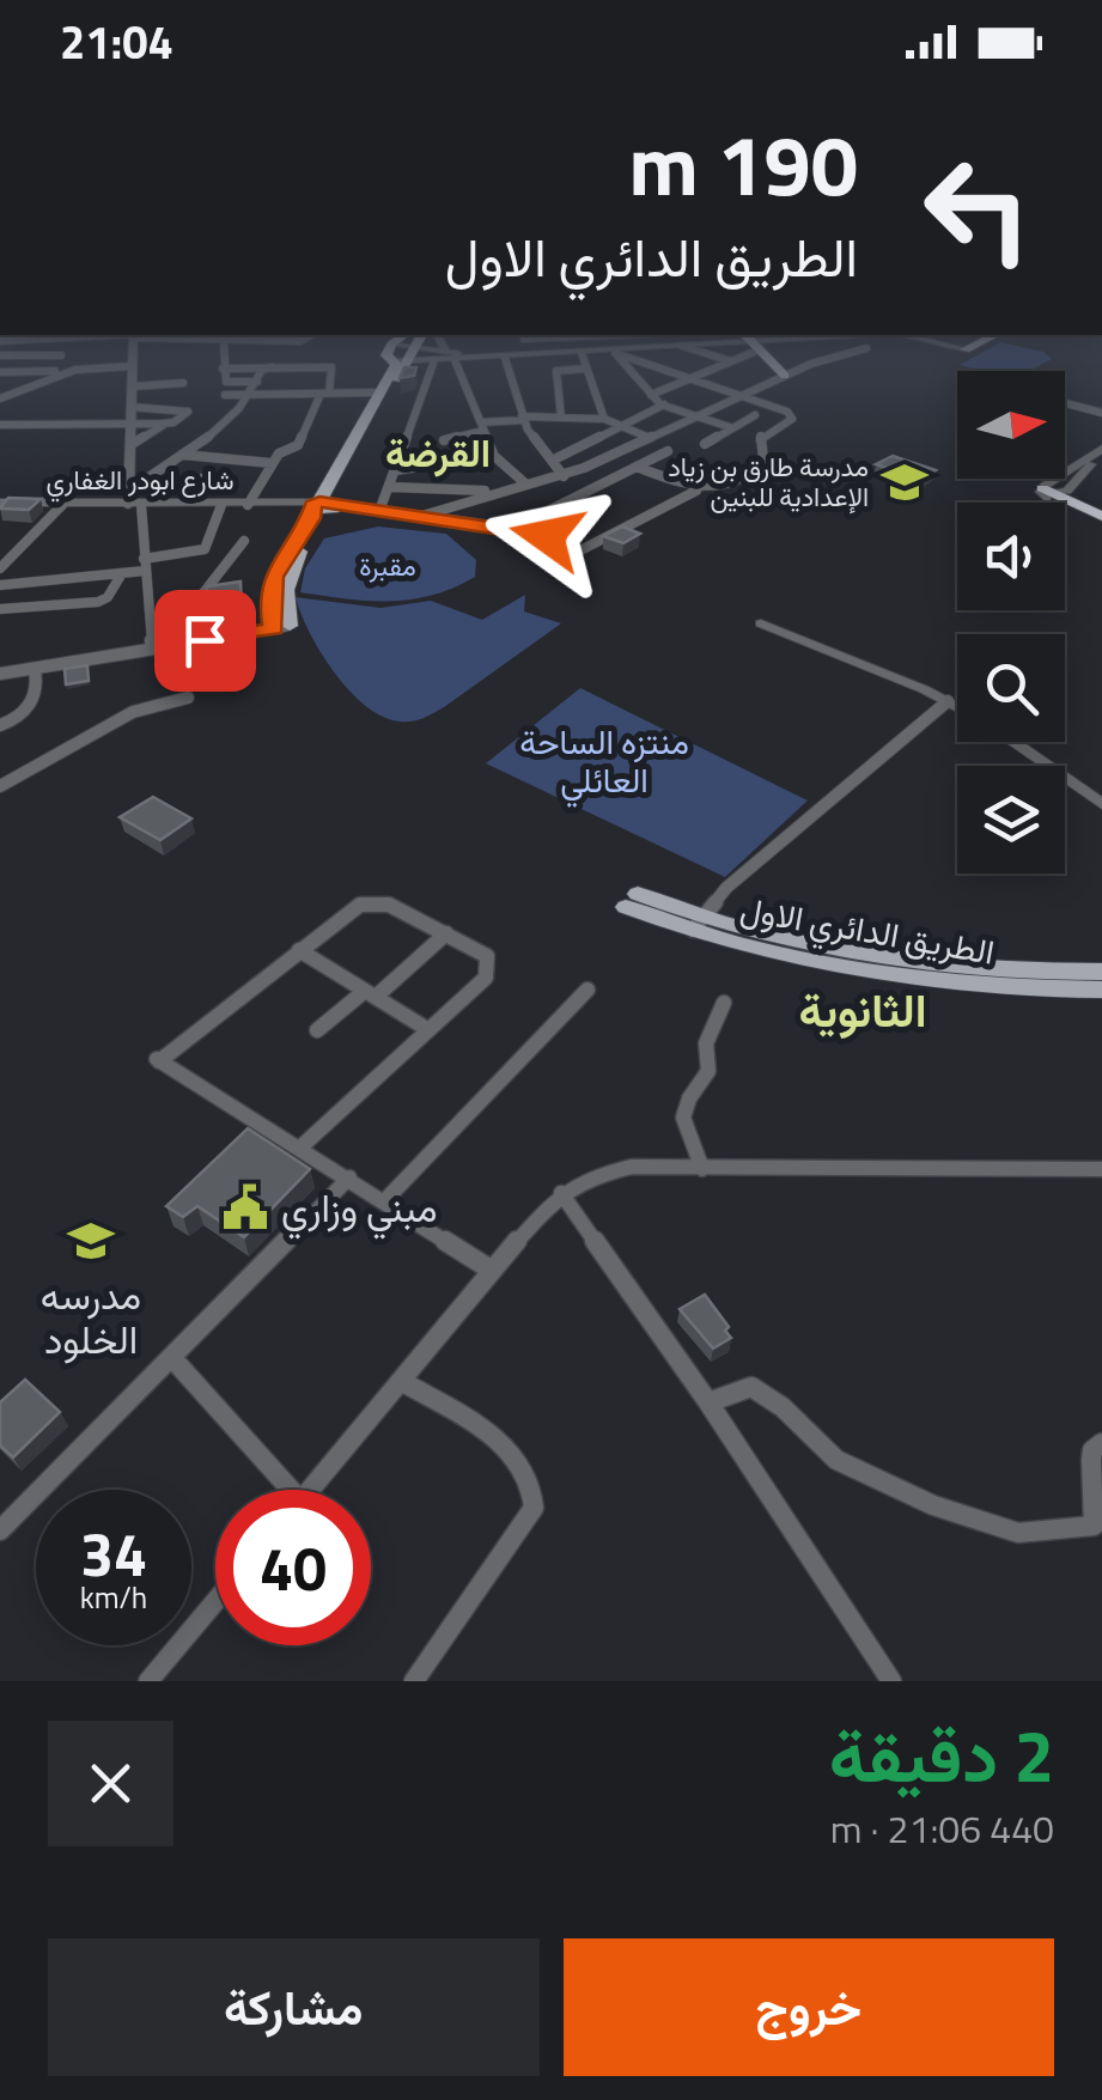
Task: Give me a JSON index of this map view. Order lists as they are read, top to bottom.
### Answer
{
  "streets": {
    "main road": ["الطريق الدائري الاول"],
    "street": ["شارع ابودر الغفاري"]
  },
  "districts": ["القرضة", "الثانوية"],
  "parks": ["مقبرة", "منتزه الساحة العائلي"],
  "places": {
    "school or university": ["مدرسة طارق بن زياد الإعدادية للبنين", "مدرسه الخلود"],
    "public building": ["مبني وزاري"]
  },
  "north": "right",
  "page": {
    "status": "21:04",
    "turn": ["190 m", "الطريق الدائري الاول"],
    "speed": "34 km/h",
    "limit": "40",
    "heading": ["2 دقيقة", "440 m · 21:06"],
    "buttons": ["خروج", "مشاركة"]
  }
}
